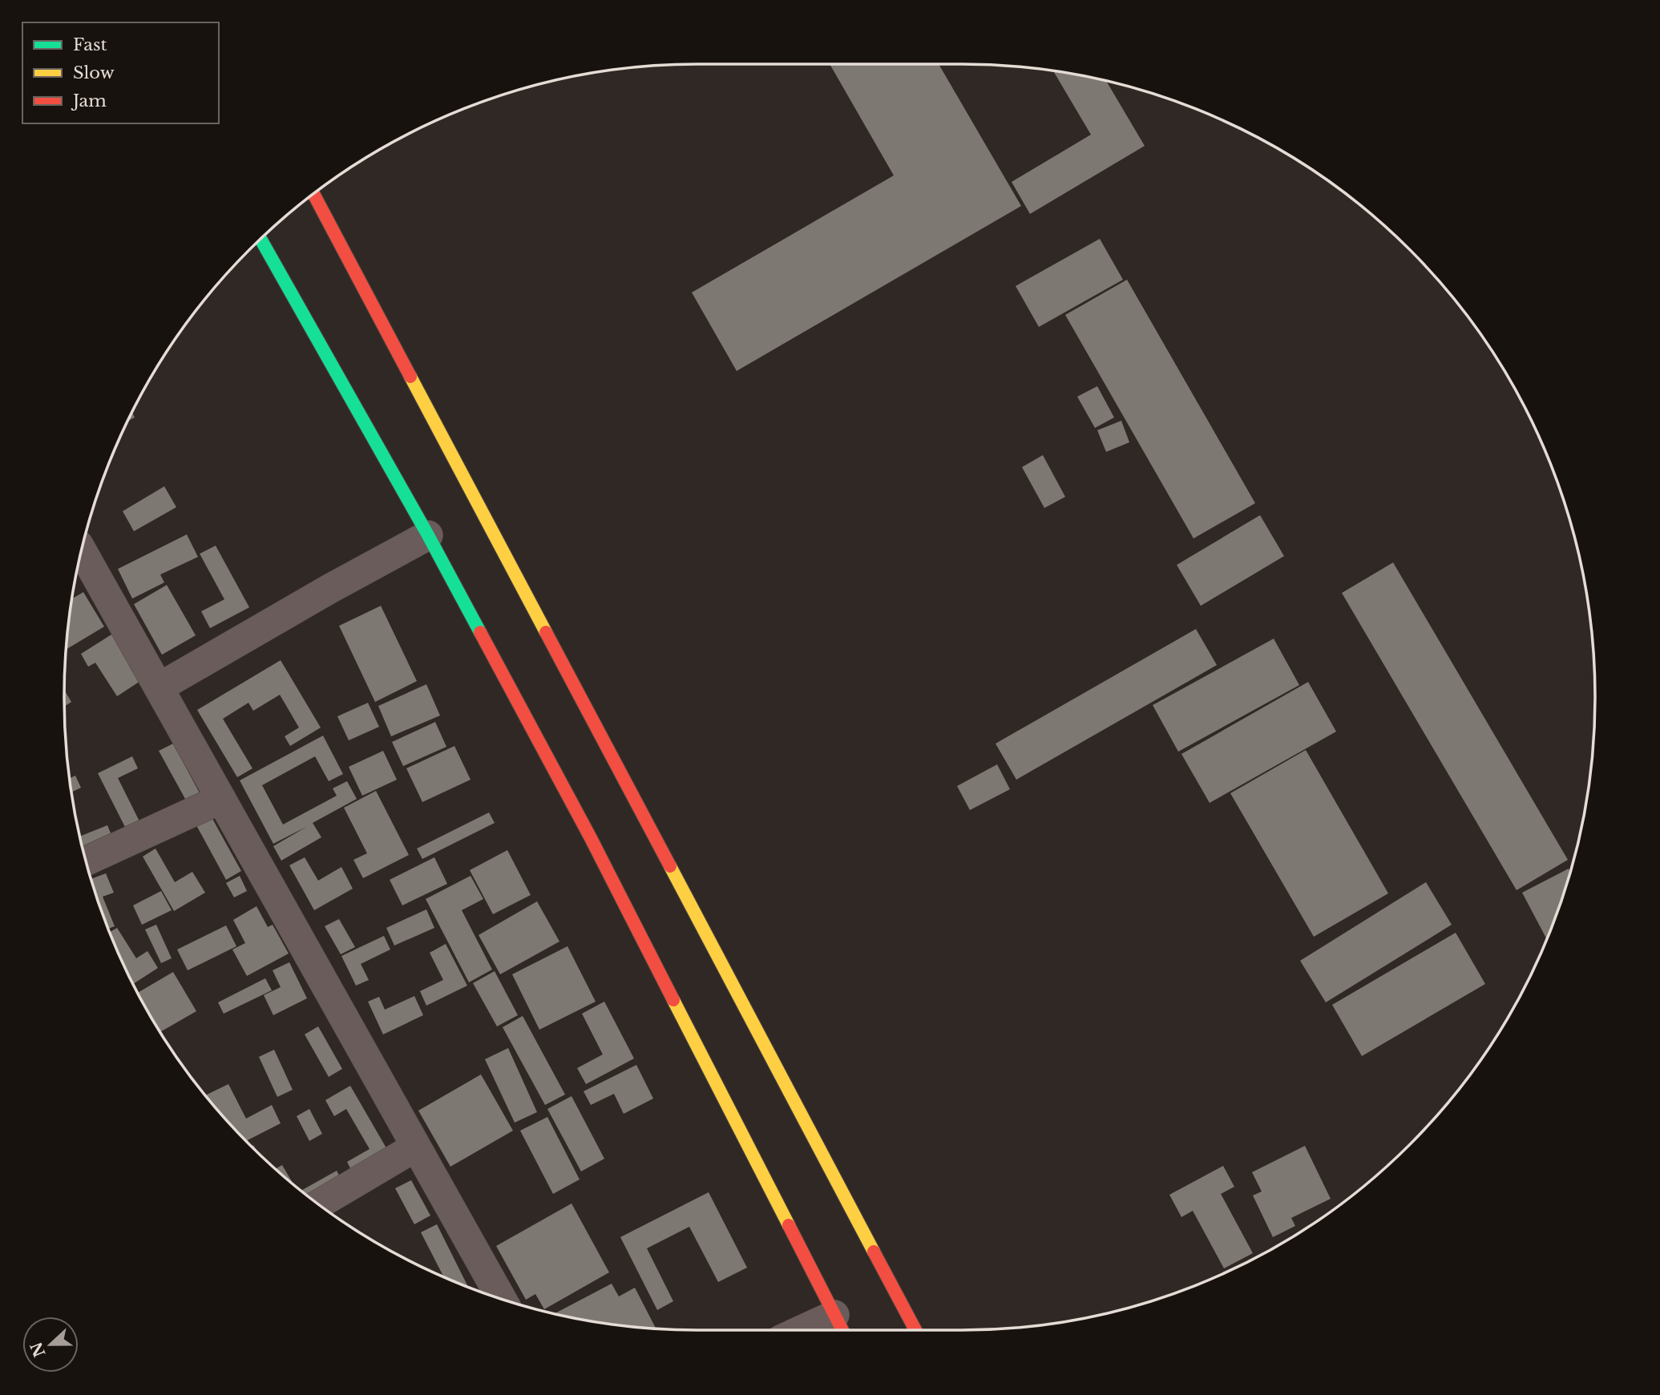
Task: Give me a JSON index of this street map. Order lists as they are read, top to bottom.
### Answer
{
  "legend": ["Fast", "Slow", "Jam"],
  "north": "left"
}
